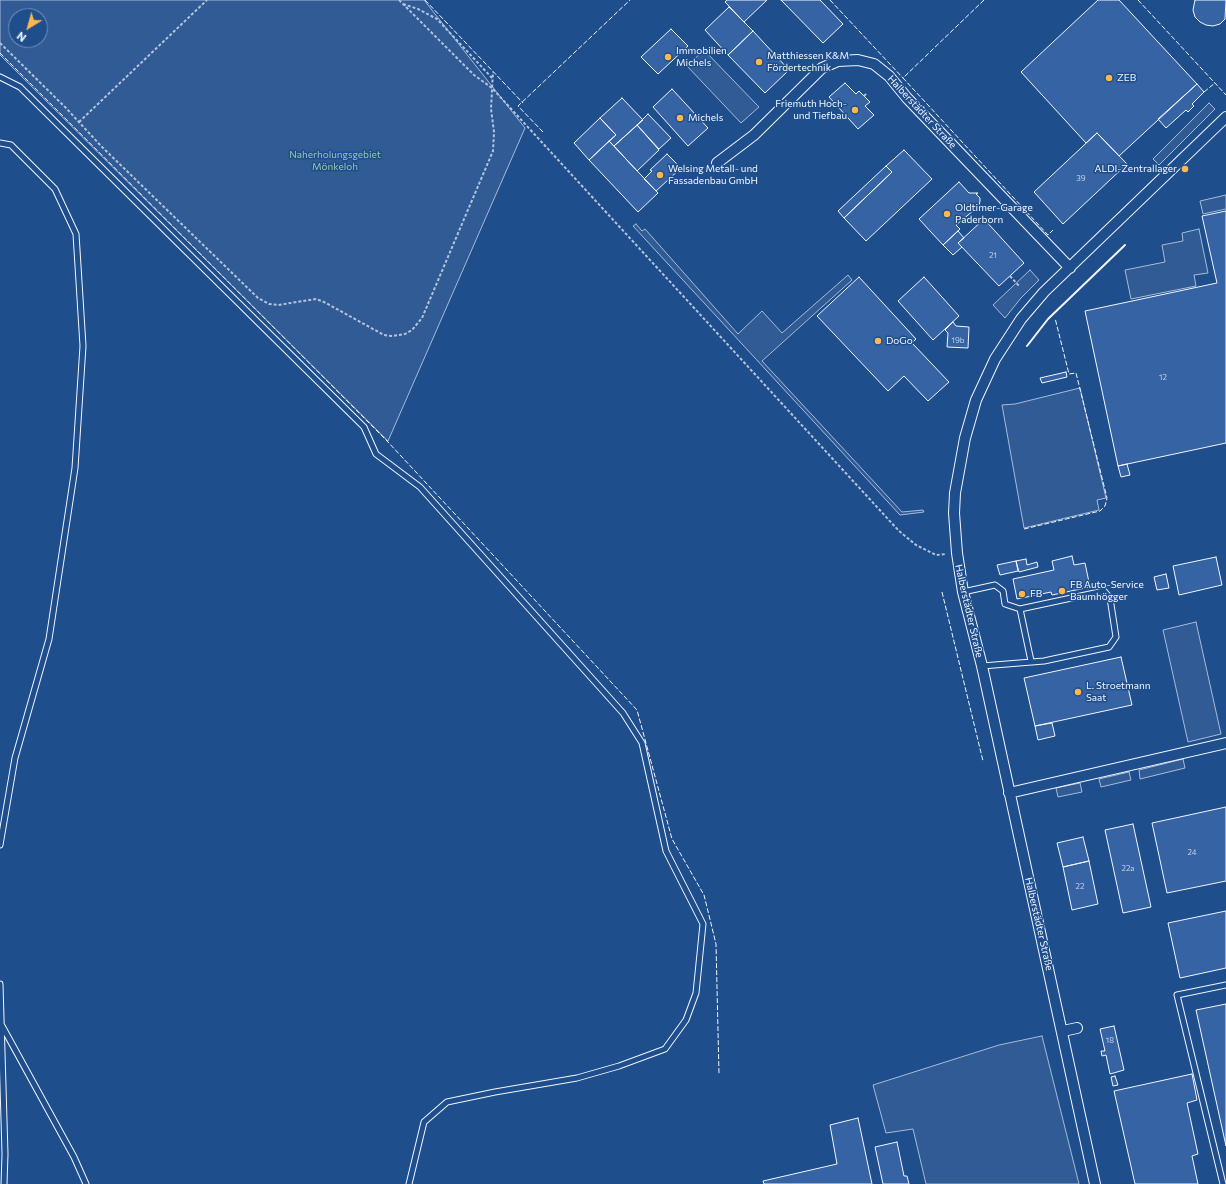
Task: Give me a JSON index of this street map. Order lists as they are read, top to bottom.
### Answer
{
  "streets": {
    "street": ["Halberstädter Straße"]
  },
  "parks": ["Naherholungsgebiet Mönkeloh"],
  "places": [
    "Immobilien Michels",
    "Matthiessen K&M Fördertechnik",
    "ZEB",
    "Friemuth Hoch- und Tiefbau",
    "Michels",
    "ALDI-Zentrallager",
    "Welsing Metall- und Fassadenbau GmbH",
    "Oldtimer-Garage Paderborn",
    "DoGo",
    "FB Auto-Service Baumhögger",
    "FB",
    "L. Stroetmann Saat"
  ],
  "house_numbers": [
    "39",
    "21",
    "19b",
    "12",
    "24",
    "22a",
    "22",
    "18"
  ],
  "north": "bottom left"
}
